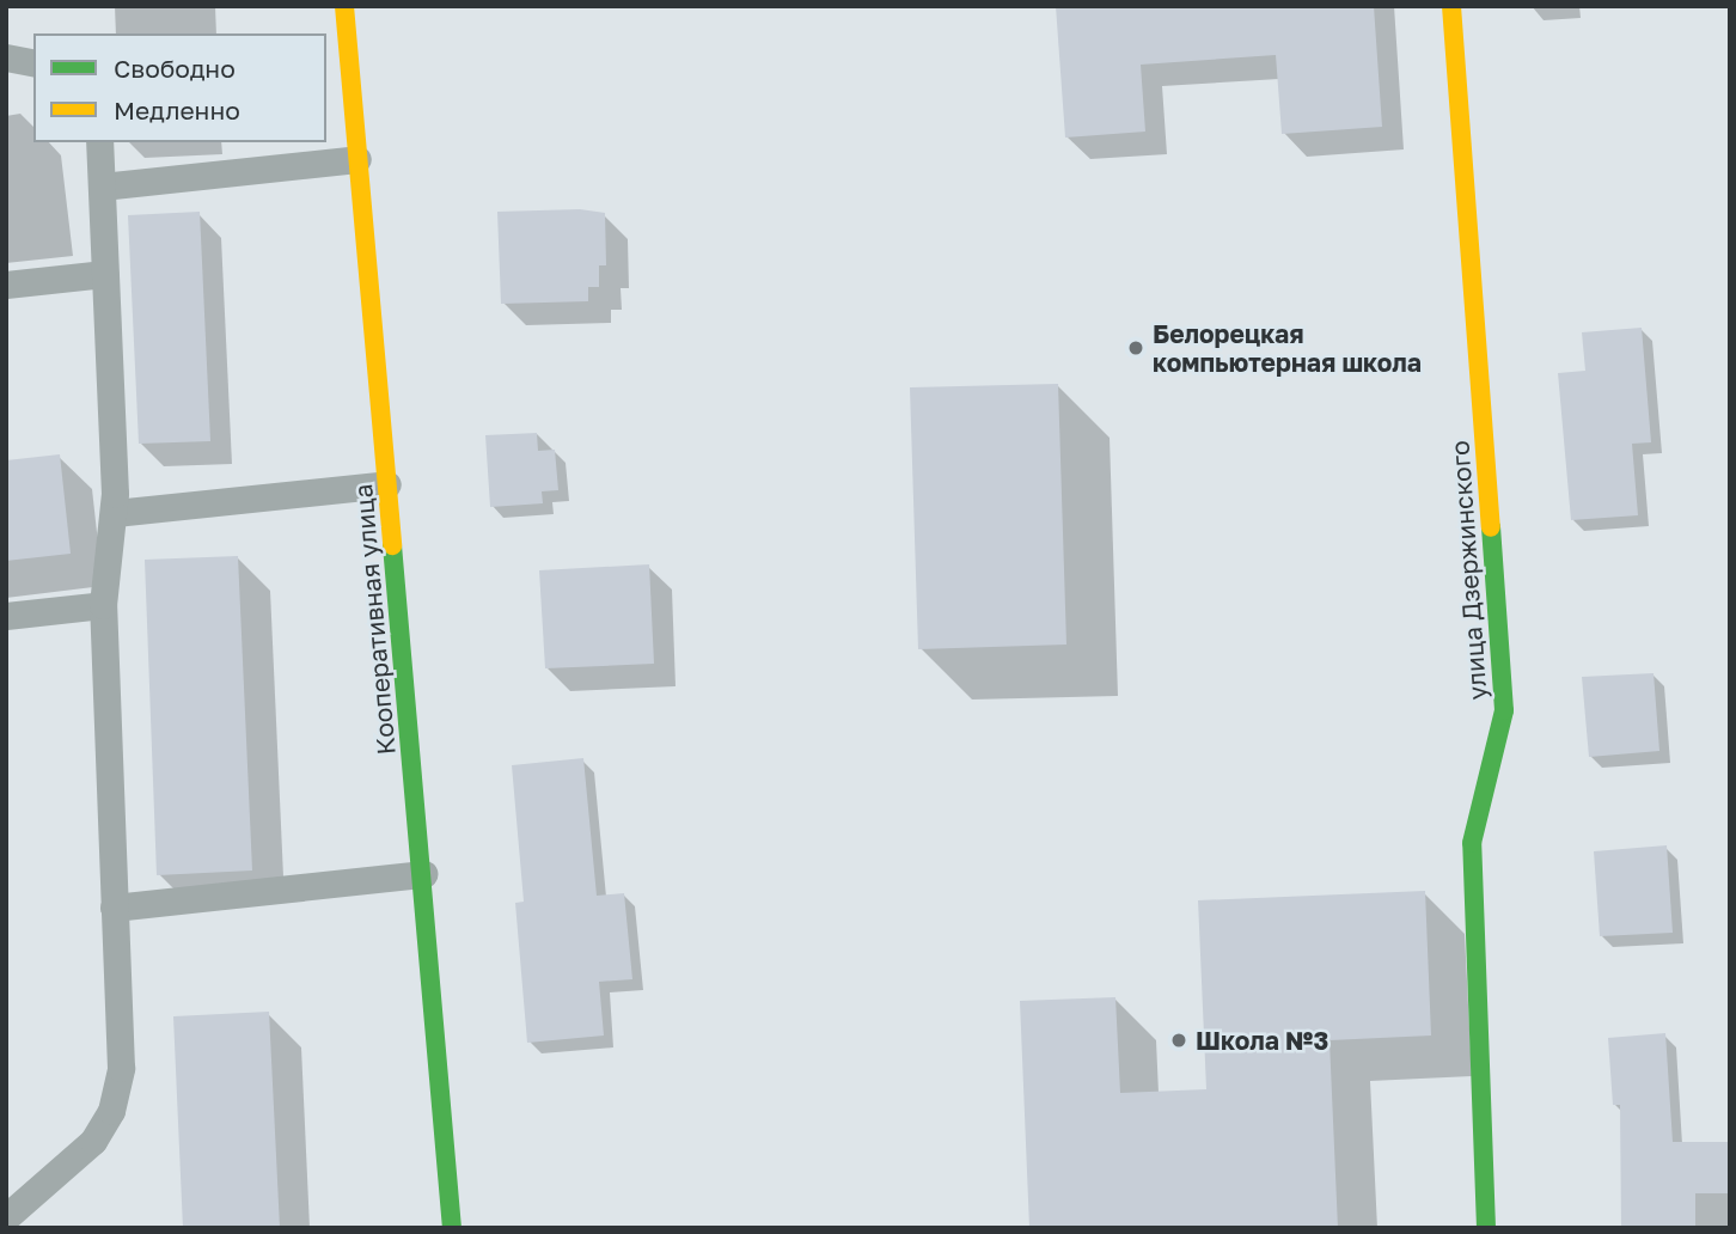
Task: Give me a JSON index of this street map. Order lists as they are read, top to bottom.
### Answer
{
  "streets": {
    "street": ["улица Дзержинского", "Кооперативная улица"]
  },
  "places": ["Белорецкая компьютерная школа", "Школа №3"],
  "legend": ["Свободно", "Медленно"]
}
